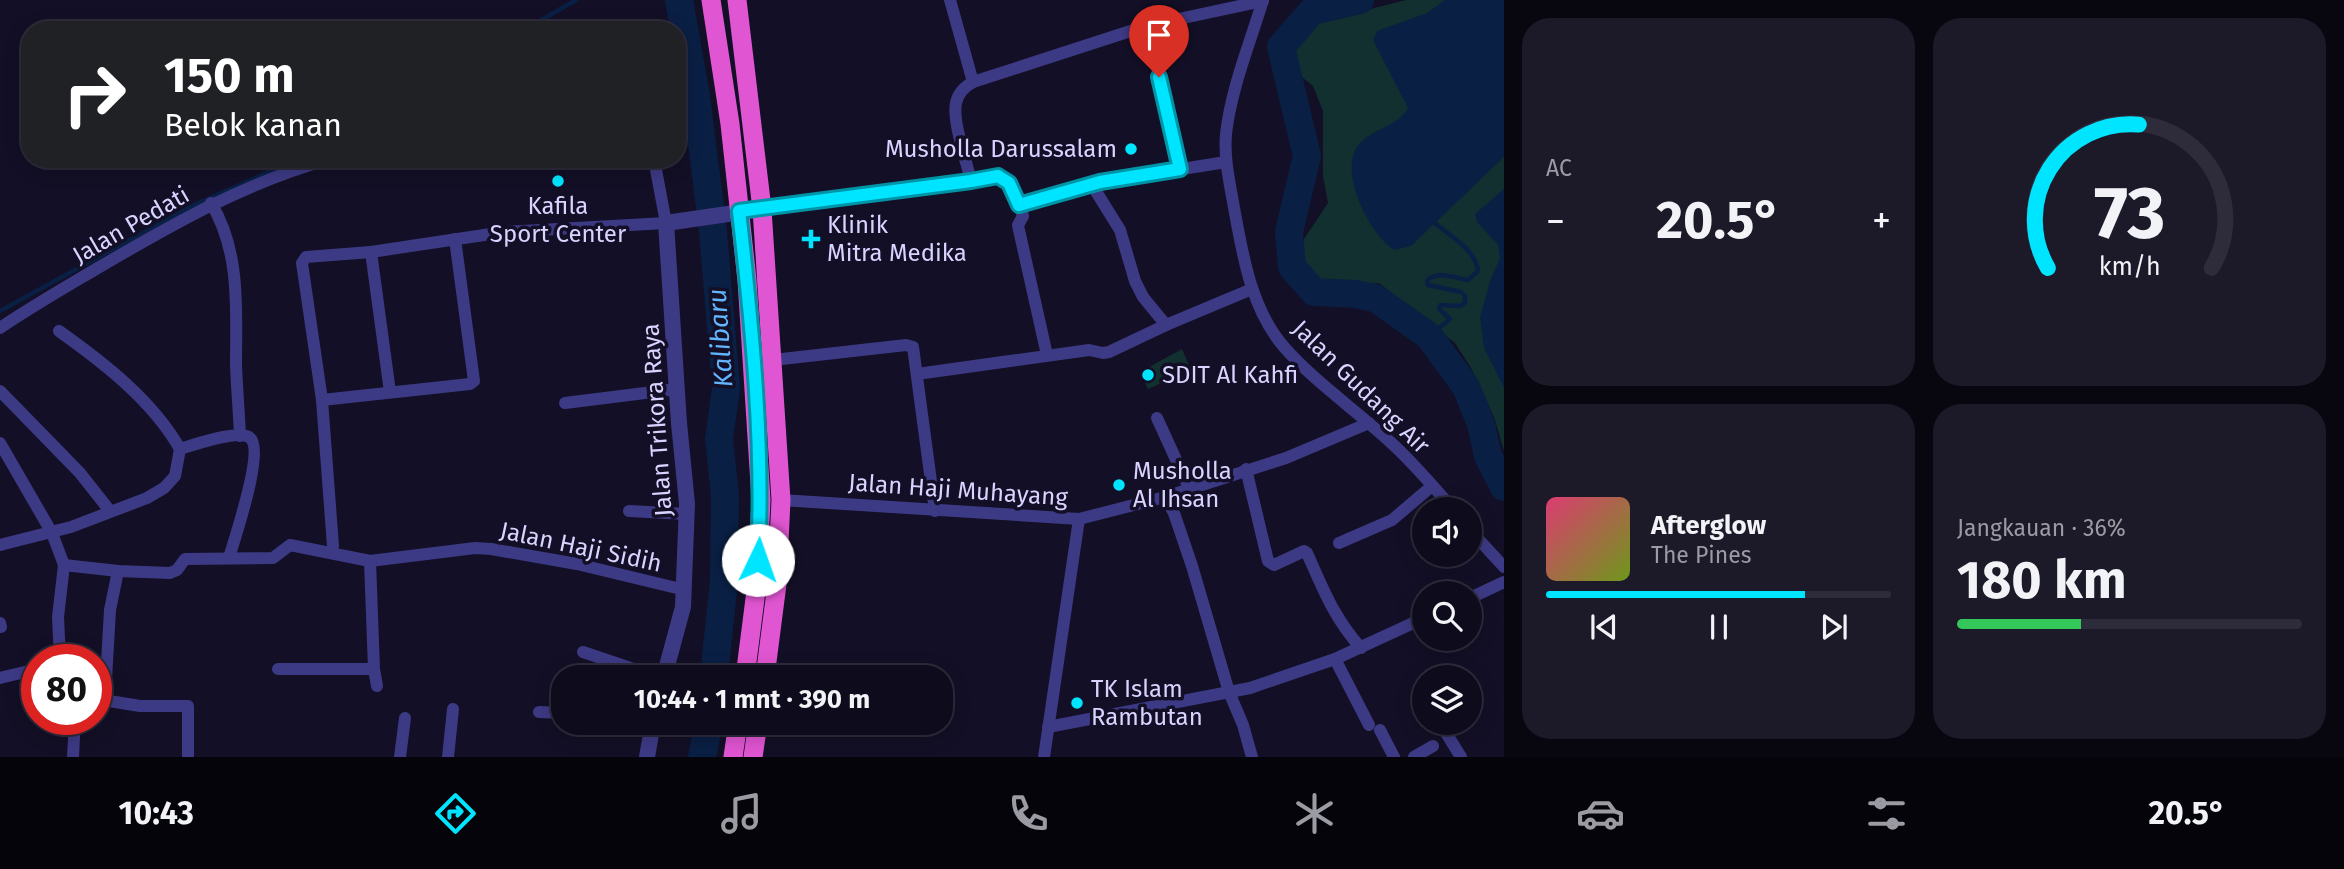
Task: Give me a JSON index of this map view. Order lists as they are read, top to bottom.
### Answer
{
  "streets": {
    "street": [
      "Jalan Pedati",
      "Jalan Gudang Air",
      "Jalan Trikora Raya",
      "Jalan Haji Muhayang",
      "Jalan Haji Sidih"
    ]
  },
  "crossings": [
    ["Jalan Gudang Air", "Jalan Haji Muhayang"],
    ["Jalan Trikora Raya", "Jalan Haji Sidih"]
  ],
  "water": ["Kalibaru"],
  "places": {
    "other": [
      "Musholla Darussalam",
      "Kafila Sport Center",
      "SDIT Al Kahfi",
      "Musholla Al Ihsan",
      "TK Islam Rambutan"
    ],
    "health": ["Klinik Mitra Medika"]
  },
  "page": {
    "tile": [
      "AC",
      ["Jangkauan · 36%", "180 km"]
    ],
    "turn": ["150 m", "Belok kanan"],
    "heat": ["−", "20.5°", "+"],
    "song": ["Afterglow", "The Pines"],
    "limit": "80",
    "trip": "10:44 · 1 mnt · 390 m",
    "tabs": ["10:43", "20.5°"],
    "gauge": ["73", "km/h"]
  }
}
